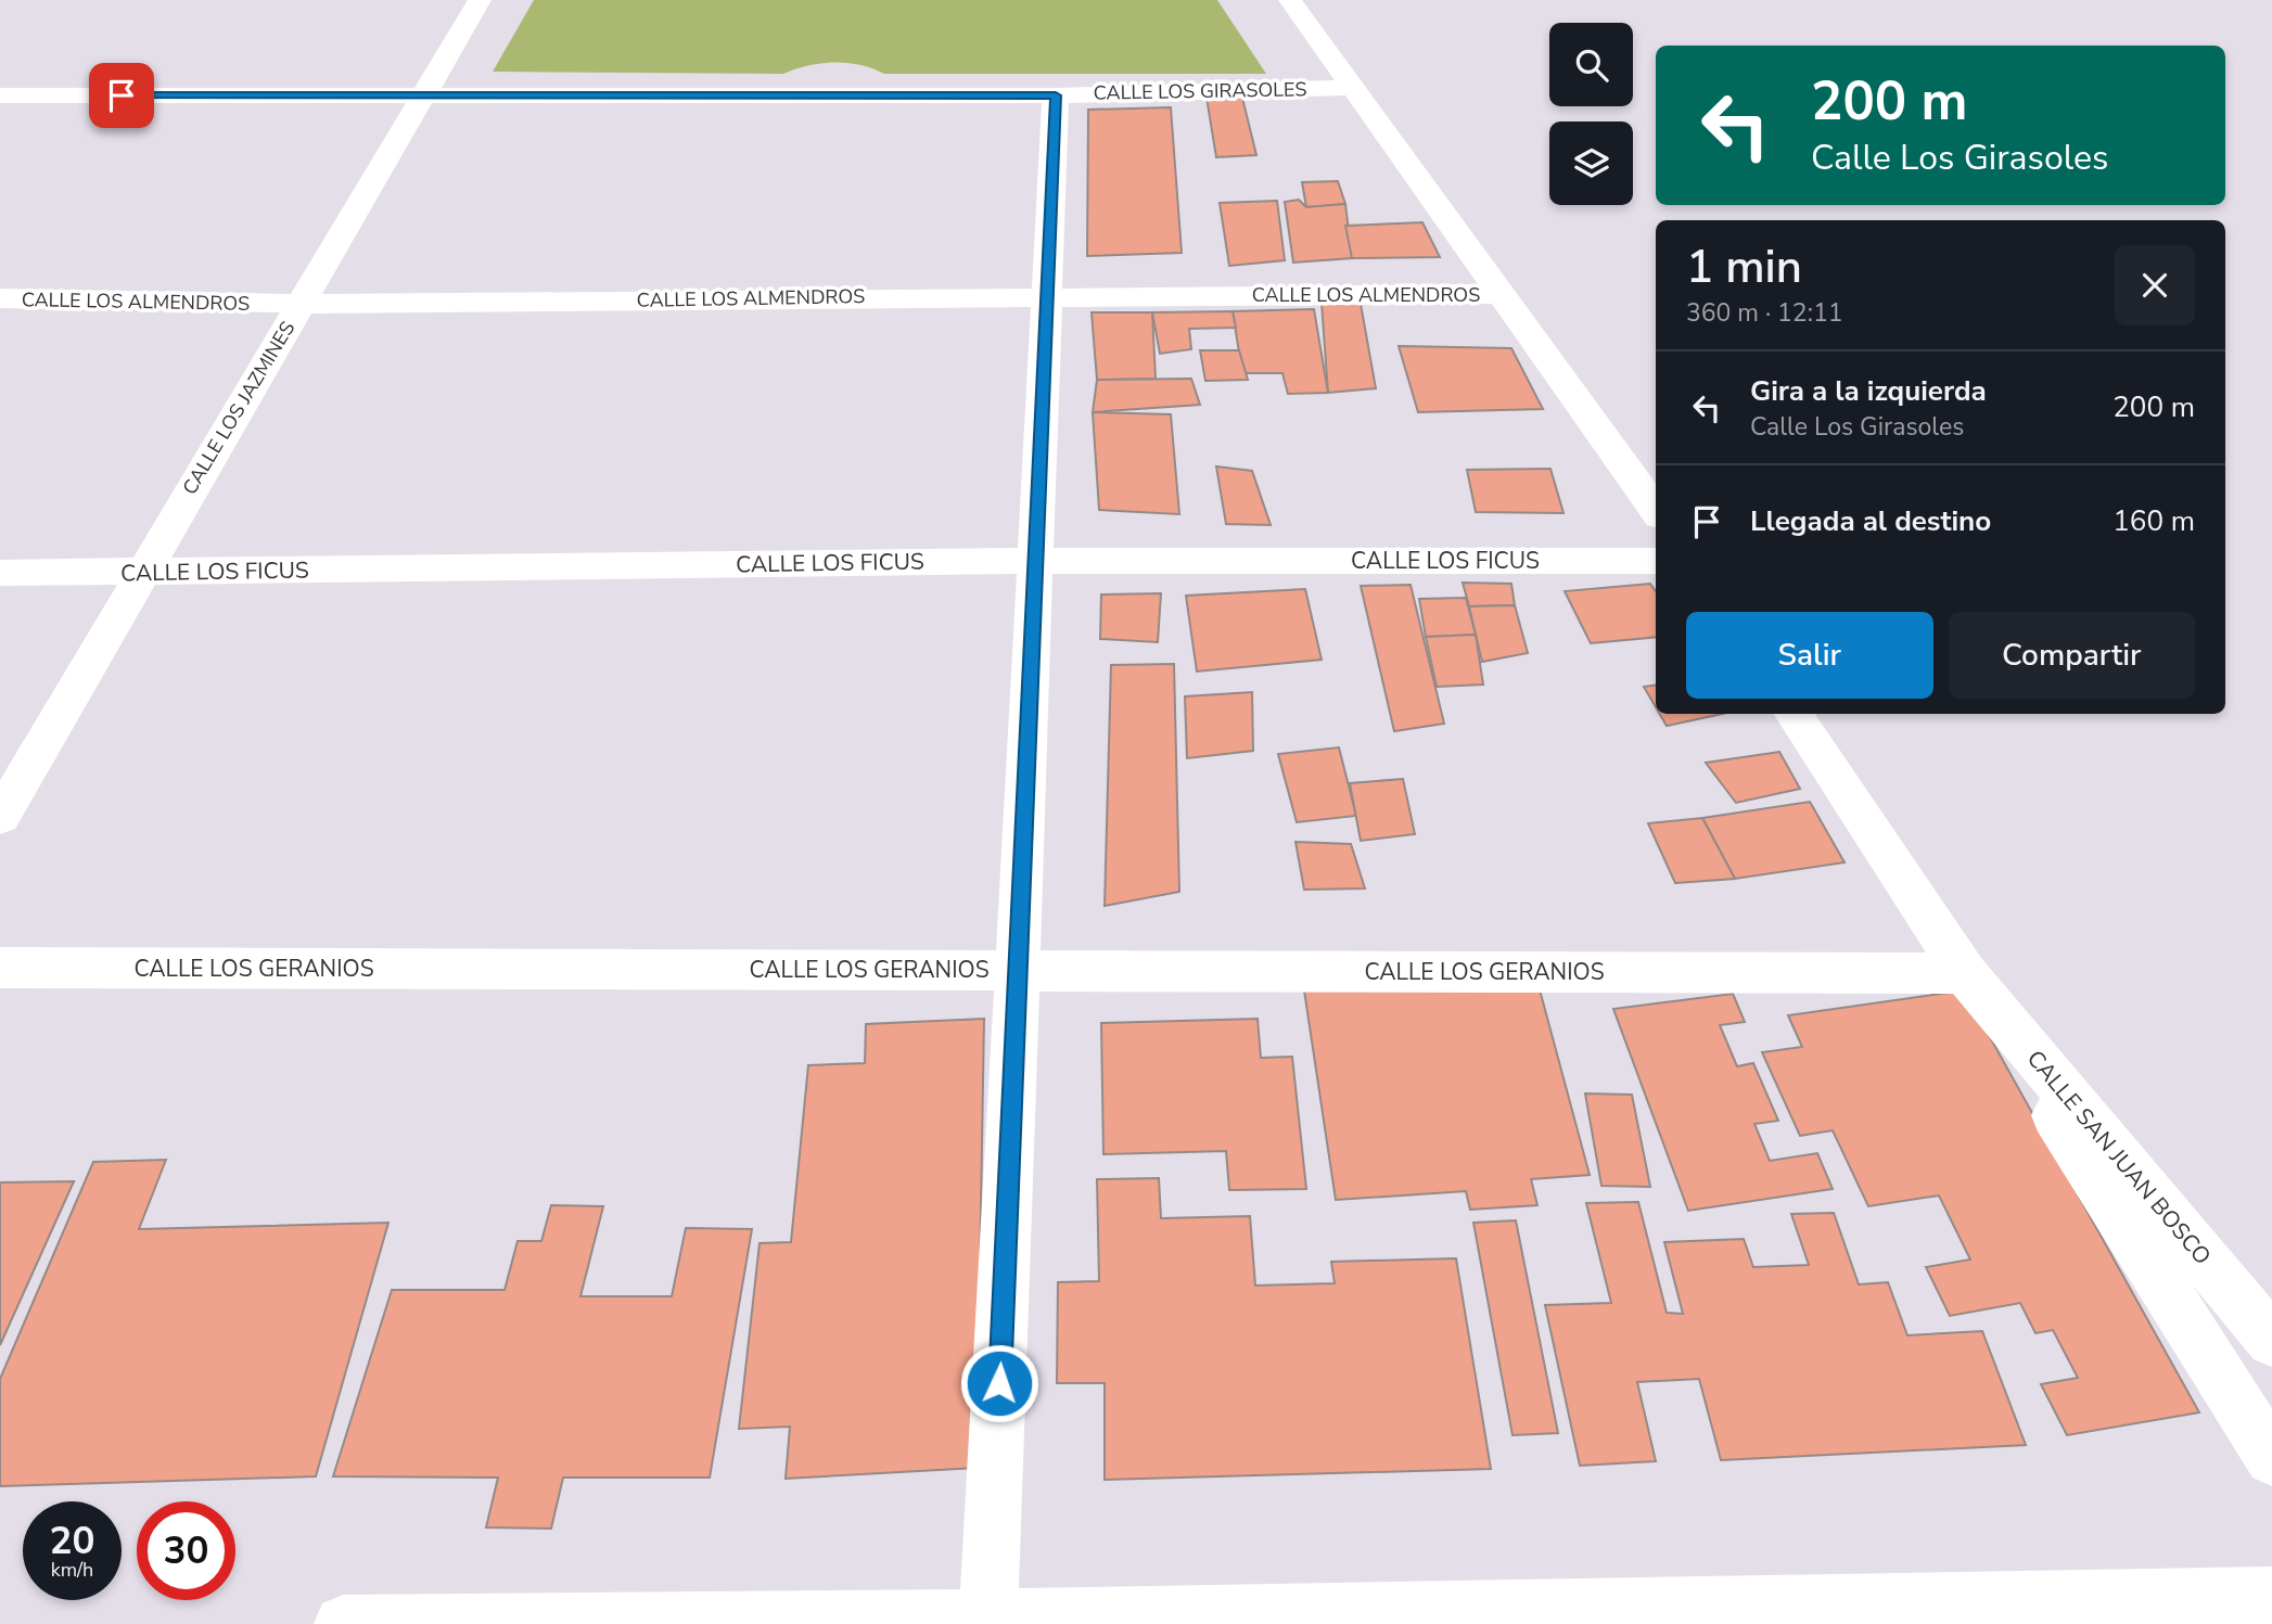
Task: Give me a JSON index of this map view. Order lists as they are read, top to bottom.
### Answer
{
  "streets": {
    "street": [
      "CALLE LOS GIRASOLES",
      "CALLE LOS ALMENDROS",
      "CALLE LOS JAZMINES",
      "CALLE LOS FICUS",
      "CALLE LOS GERANIOS",
      "CALLE SAN JUAN BOSCO"
    ]
  },
  "crossings": [
    ["CALLE LOS GIRASOLES", "CALLE LOS JAZMINES"],
    ["CALLE LOS ALMENDROS", "CALLE LOS JAZMINES"],
    ["CALLE LOS JAZMINES", "CALLE LOS FICUS"],
    ["CALLE LOS GERANIOS", "CALLE SAN JUAN BOSCO"]
  ],
  "page": {
    "turn": ["200 m", "Calle Los Girasoles"],
    "heading": ["1 min", "360 m · 12:11"],
    "list": [
      {
        "name": "Gira a la izquierda",
        "note": "Calle Los Girasoles",
        "value": "200 m"
      },
      {
        "name": "Llegada al destino",
        "value": "160 m"
      }
    ],
    "buttons": ["Salir", "Compartir"],
    "speed": "20 km/h",
    "limit": "30"
  }
}
